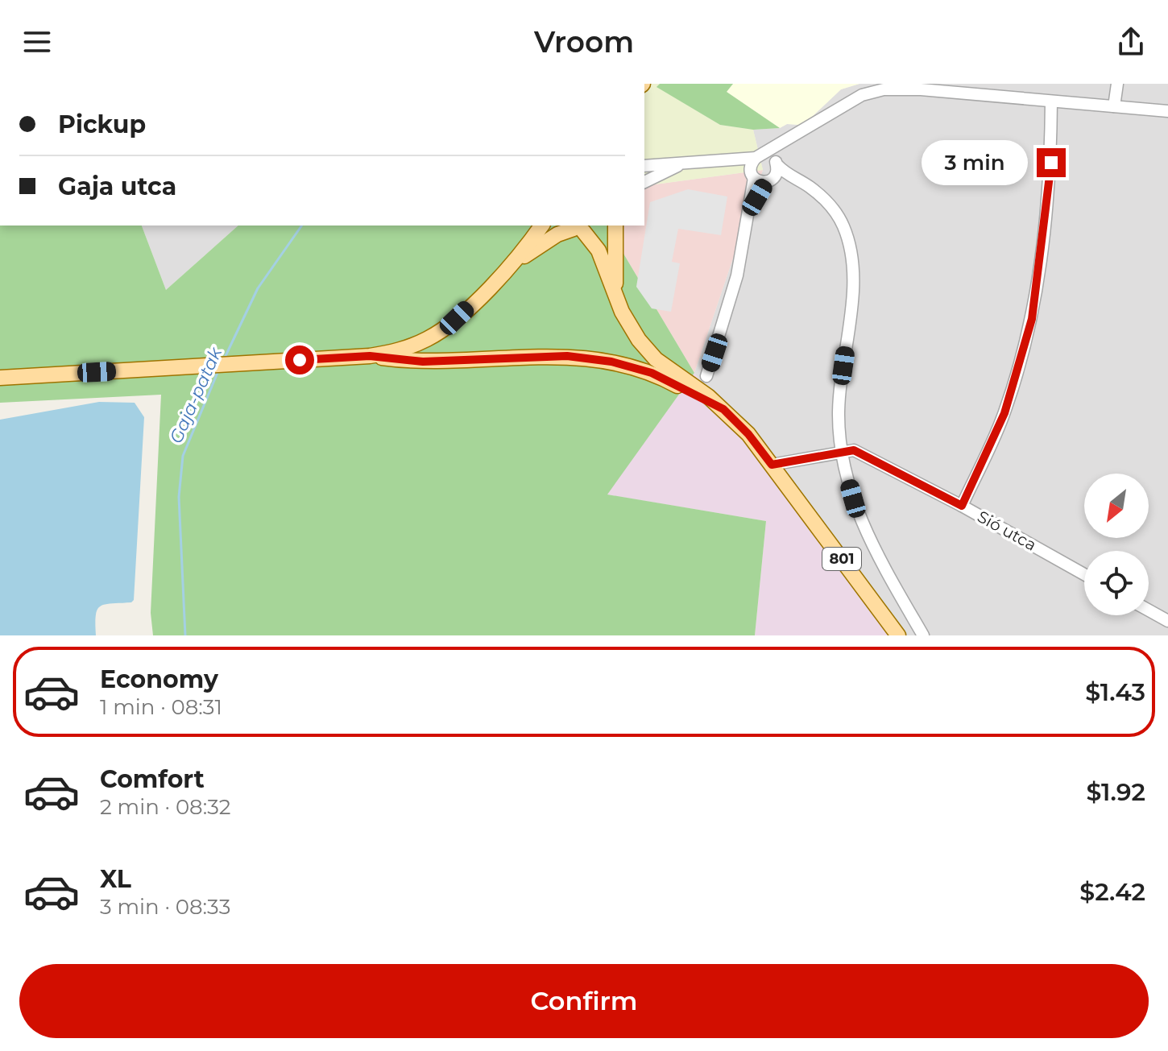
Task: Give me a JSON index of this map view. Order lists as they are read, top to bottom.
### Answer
{
  "streets": {
    "main road": ["801"],
    "street": ["Sió utca"]
  },
  "crossings": [
    ["Sió utca", "801"]
  ],
  "water": ["Gaja-patak"],
  "north": "bottom left",
  "page": {
    "header": "Vroom",
    "banner": ["Pickup", "Gaja utca"],
    "bubble": "3 min",
    "list": [
      {
        "name": "Economy",
        "note": "1 min · 08:31",
        "value": "$1.43"
      },
      {
        "name": "Comfort",
        "note": "2 min · 08:32",
        "value": "$1.92"
      },
      {
        "name": "XL",
        "note": "3 min · 08:33",
        "value": "$2.42"
      }
    ],
    "buttons": "Confirm"
  }
}
